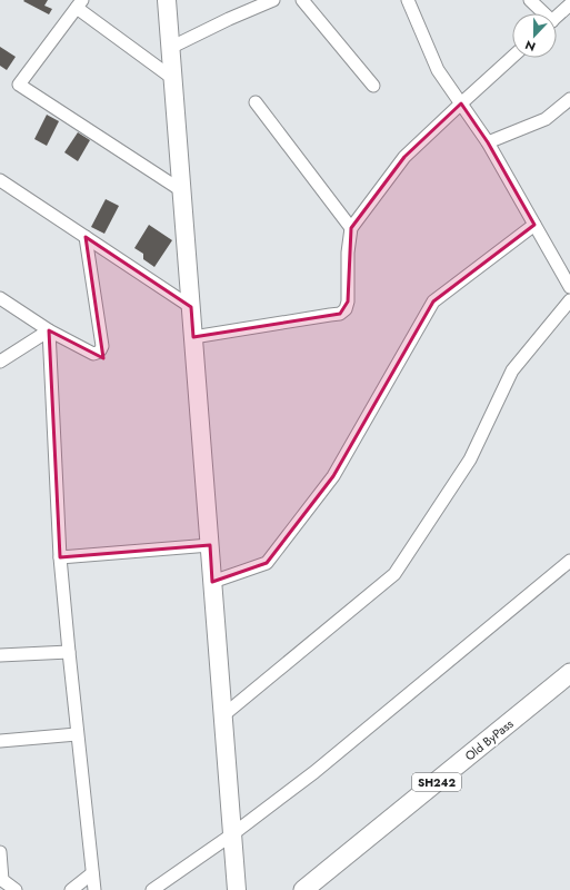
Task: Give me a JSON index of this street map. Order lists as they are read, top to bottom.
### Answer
{
  "streets": {
    "main road": ["Old ByPass", "SH242"]
  },
  "north": "bottom"
}
